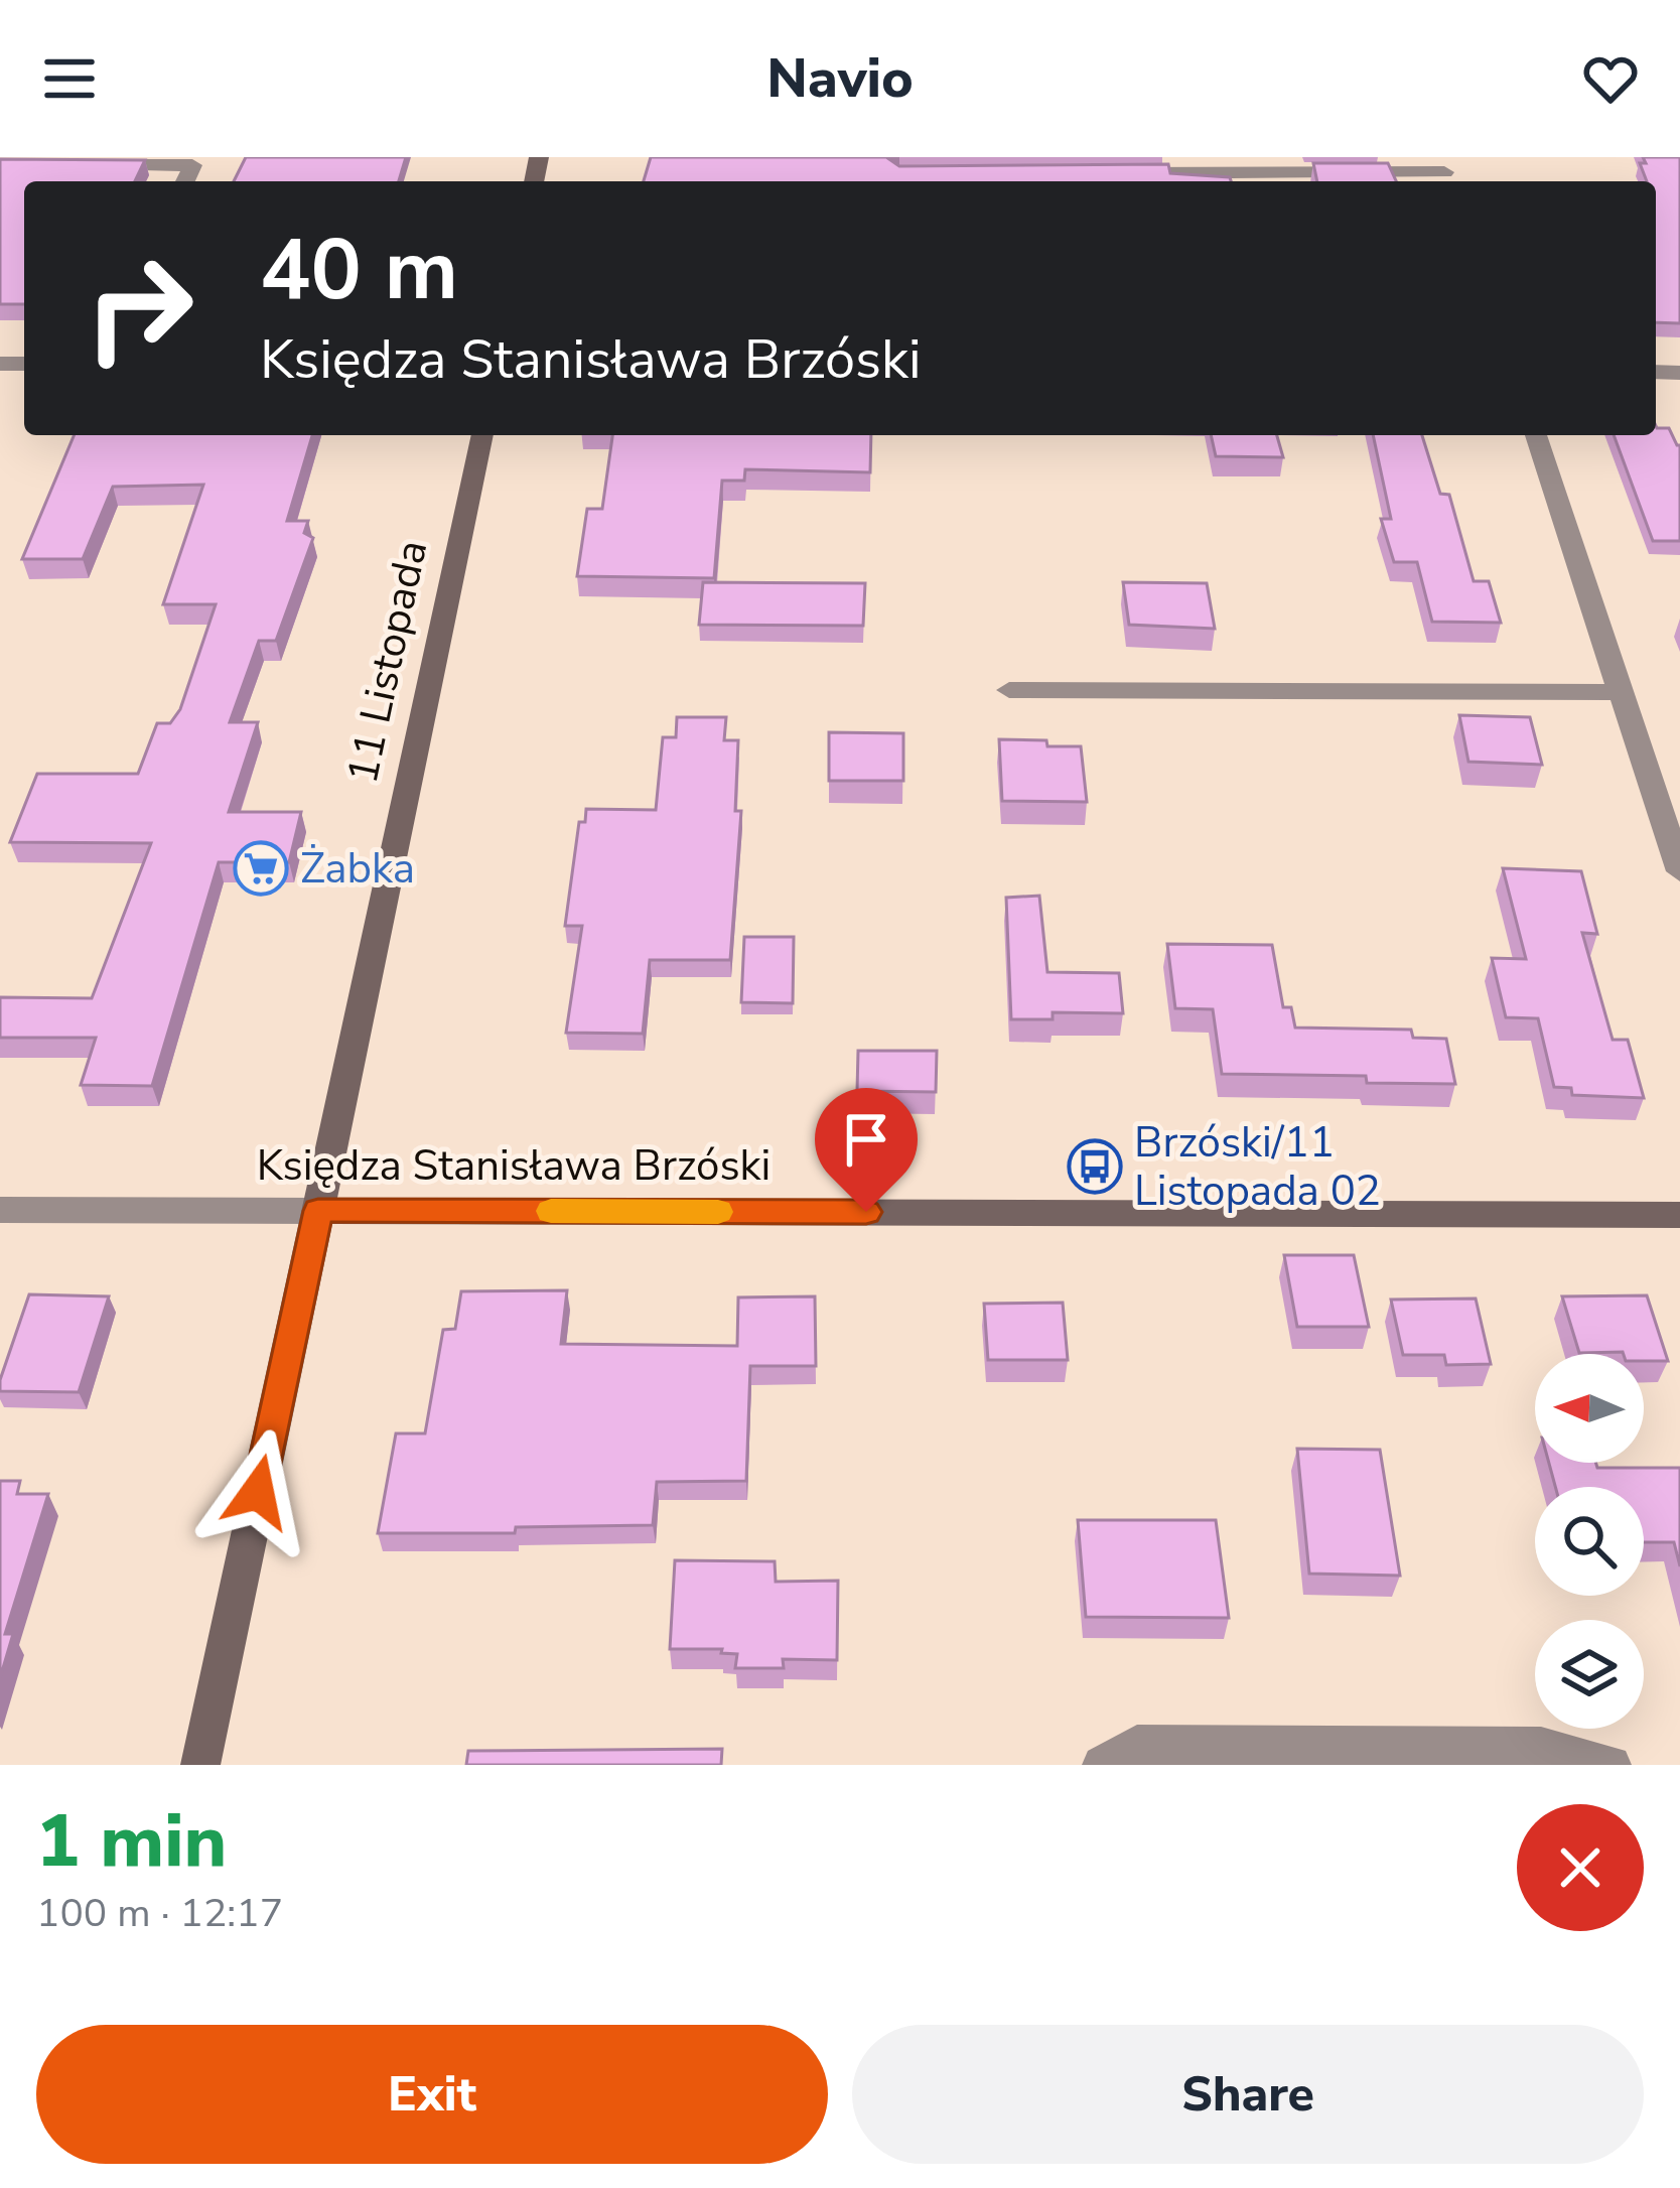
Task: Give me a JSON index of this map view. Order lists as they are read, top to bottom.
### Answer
{
  "streets": {
    "main road": ["11 Listopada", "Księdza Stanisława Brzóski"]
  },
  "crossings": [
    ["11 Listopada", "Księdza Stanisława Brzóski"]
  ],
  "places": {
    "supermarket": ["Żabka"],
    "bus stop": ["Brzóski/11 Listopada 02"]
  },
  "north": "left",
  "page": {
    "header": "Navio",
    "turn": ["40 m", "Księdza Stanisława Brzóski"],
    "heading": ["1 min", "100 m · 12:17"],
    "buttons": ["Exit", "Share"]
  }
}
